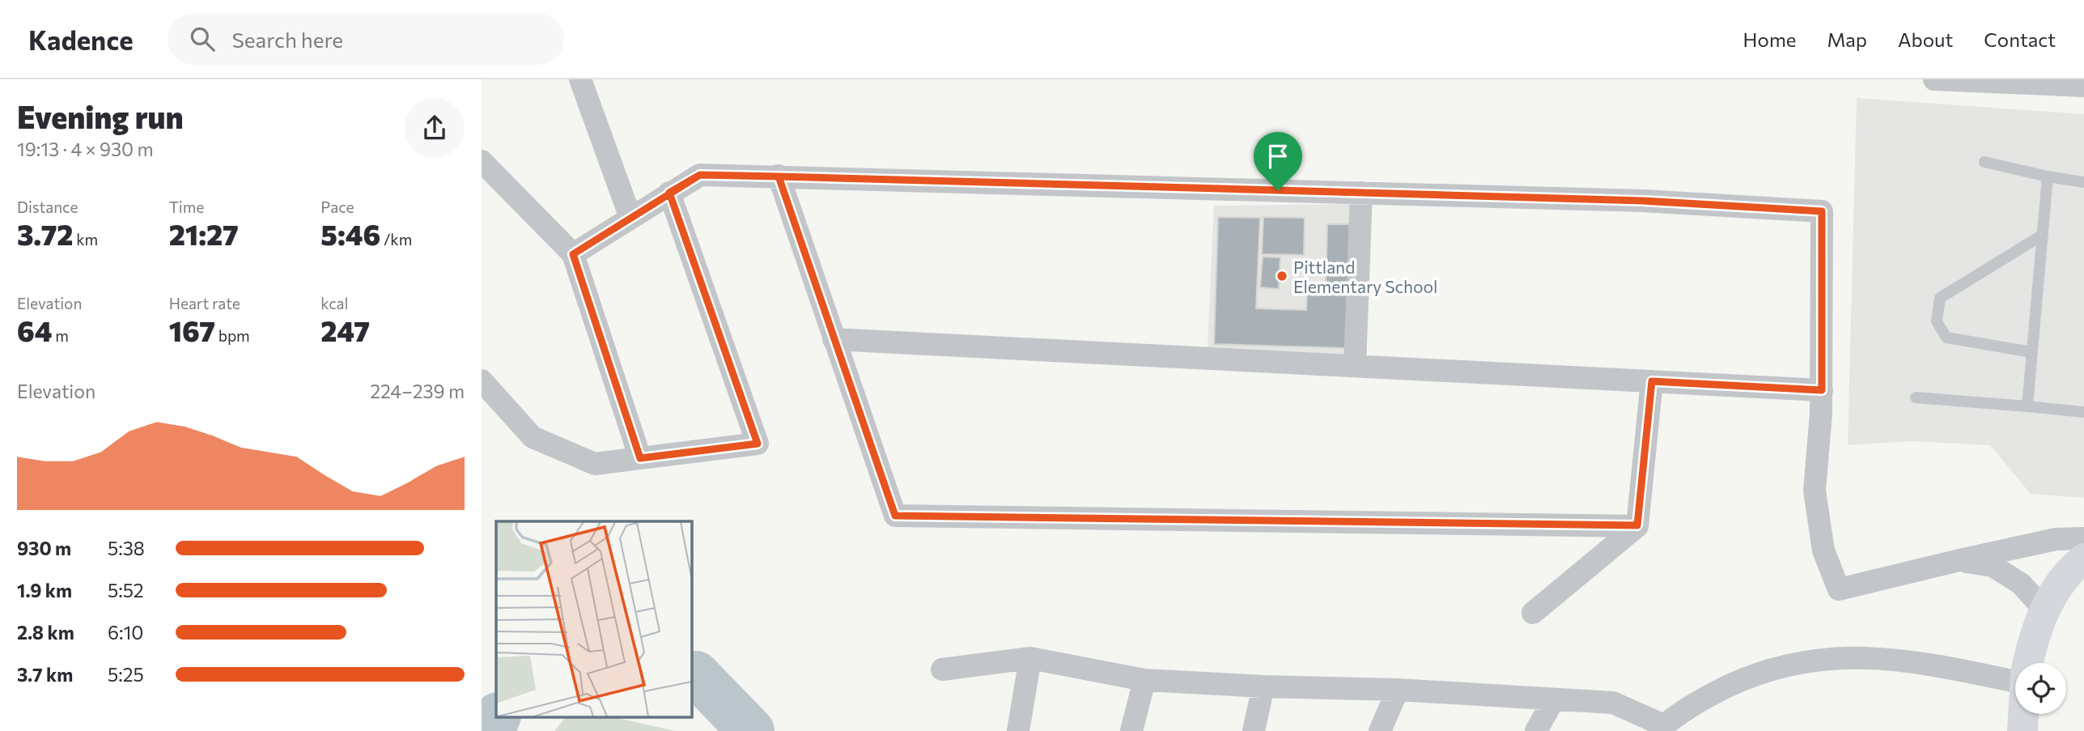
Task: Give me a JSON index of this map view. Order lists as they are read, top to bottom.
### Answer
{
  "places": ["Pittland Elementary School"],
  "page": {
    "header": "Kadence",
    "search": "Search here",
    "nav": [
      "Home",
      "Map",
      "About",
      "Contact"
    ],
    "heading": ["Evening run", "19:13 · 4 × 930 m"],
    "stats": [
      ["Distance", "3.72 km"],
      ["Time", "21:27"],
      ["Pace", "5:46 /km"],
      ["Elevation", "64 m"],
      ["Heart rate", "167 bpm"],
      ["kcal", "247"]
    ],
    "chart": ["Elevation", "224–239 m"],
    "list": [
      {
        "name": "930 m",
        "note": "5:38"
      },
      {
        "name": "1.9 km",
        "note": "5:52"
      },
      {
        "name": "2.8 km",
        "note": "6:10"
      },
      {
        "name": "3.7 km",
        "note": "5:25"
      }
    ]
  }
}
